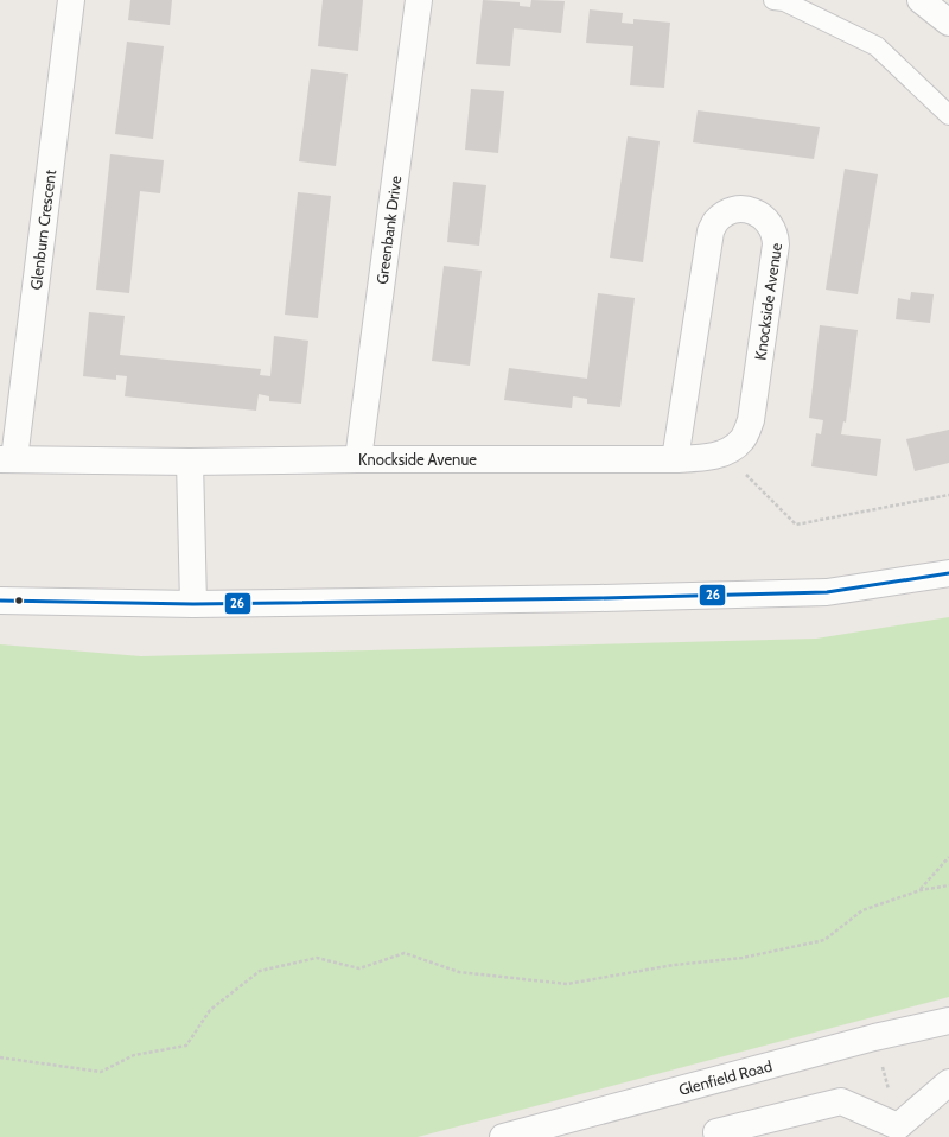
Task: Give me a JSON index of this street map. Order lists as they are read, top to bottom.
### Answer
{
  "streets": {
    "street": [
      "Greenbank Drive",
      "Glenburn Crescent",
      "Knockside Avenue",
      "Glenfield Road"
    ]
  },
  "crossings": [
    ["Greenbank Drive", "Knockside Avenue"],
    ["Glenburn Crescent", "Knockside Avenue"]
  ],
  "lines": ["transit line 26"]
}
